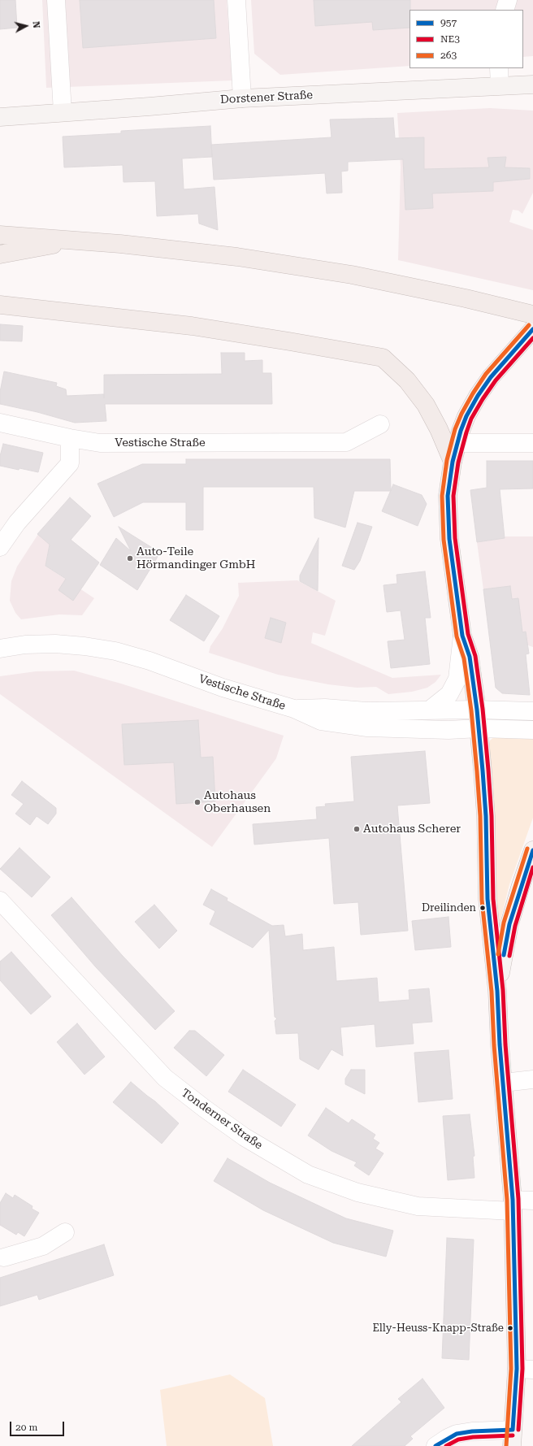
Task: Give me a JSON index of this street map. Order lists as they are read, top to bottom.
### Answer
{
  "streets": {
    "main road": ["Dorstener Straße"],
    "street": ["Vestische Straße", "Tonderner Straße"]
  },
  "places": [
    "Auto-Teile Hörmandinger GmbH",
    "Autohaus Oberhausen",
    "Autohaus Scherer",
    "Dreilinden",
    "Elly-Heuss-Knapp-Straße"
  ],
  "lines": ["transit line 263", "transit line 957", "transit line NE3"],
  "legend": ["957", "NE3", "263"],
  "scale_bar": "20 m",
  "north": "right"
}
